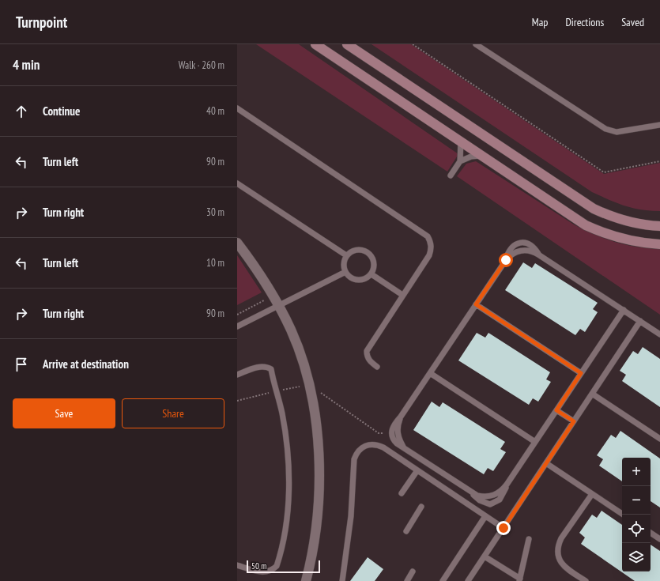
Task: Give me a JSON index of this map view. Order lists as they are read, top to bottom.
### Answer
{
  "scale_bar": "50 m",
  "page": {
    "header": "Turnpoint",
    "nav": ["Map", "Directions", "Saved"],
    "heading": ["4 min", "Walk · 260 m"],
    "list": [
      ["Continue", "40 m"],
      ["Turn left", "90 m"],
      ["Turn right", "30 m"],
      ["Turn left", "10 m"],
      ["Turn right", "90 m"],
      "Arrive at destination"
    ],
    "buttons": ["Save", "Share"],
    "map_buttons": ["+", "−"],
    "scale": "50 m"
  }
}
